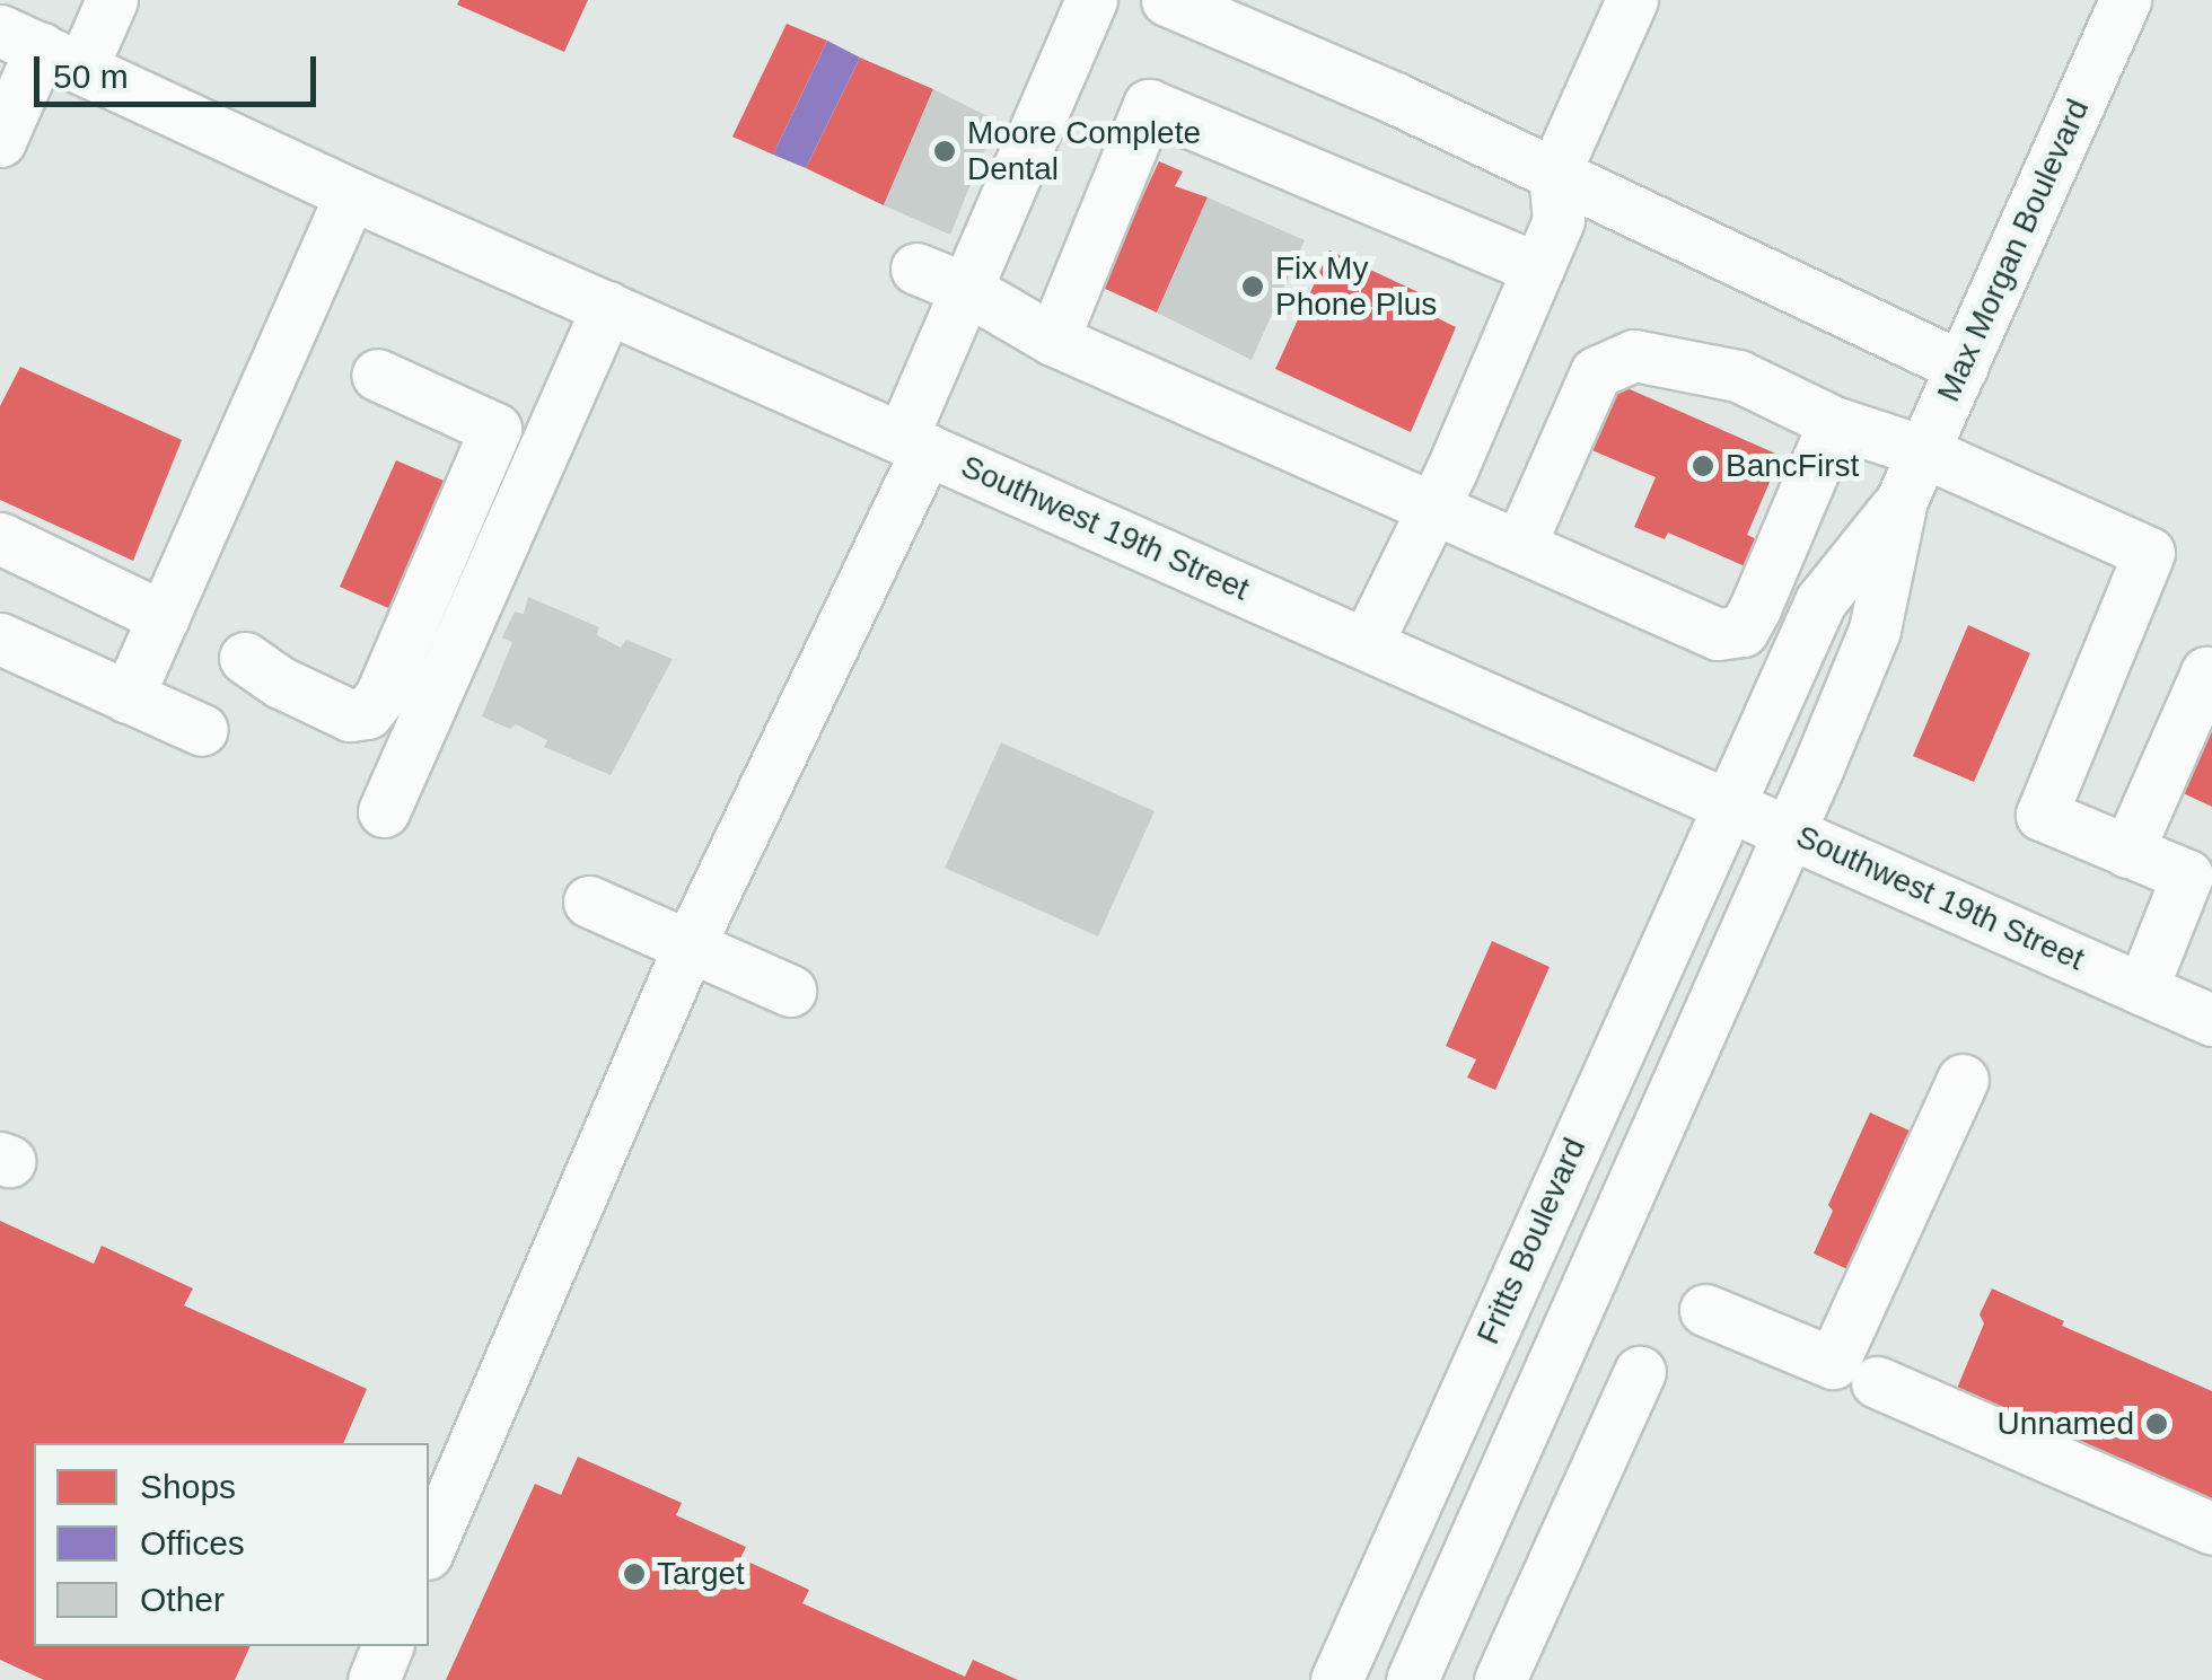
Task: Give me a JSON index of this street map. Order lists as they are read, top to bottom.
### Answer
{
  "streets": {
    "street": ["Max Morgan Boulevard", "Southwest 19th Street", "Fritts Boulevard"]
  },
  "crossings": [
    ["Max Morgan Boulevard", "Southwest 19th Street"],
    ["Max Morgan Boulevard", "Fritts Boulevard"],
    ["Southwest 19th Street", "Fritts Boulevard"]
  ],
  "places": [
    "Moore Complete Dental",
    "Fix My Phone Plus",
    "BancFirst",
    "Unnamed",
    "Target"
  ],
  "legend": ["Shops", "Offices", "Other"],
  "scale_bar": "50 m"
}
